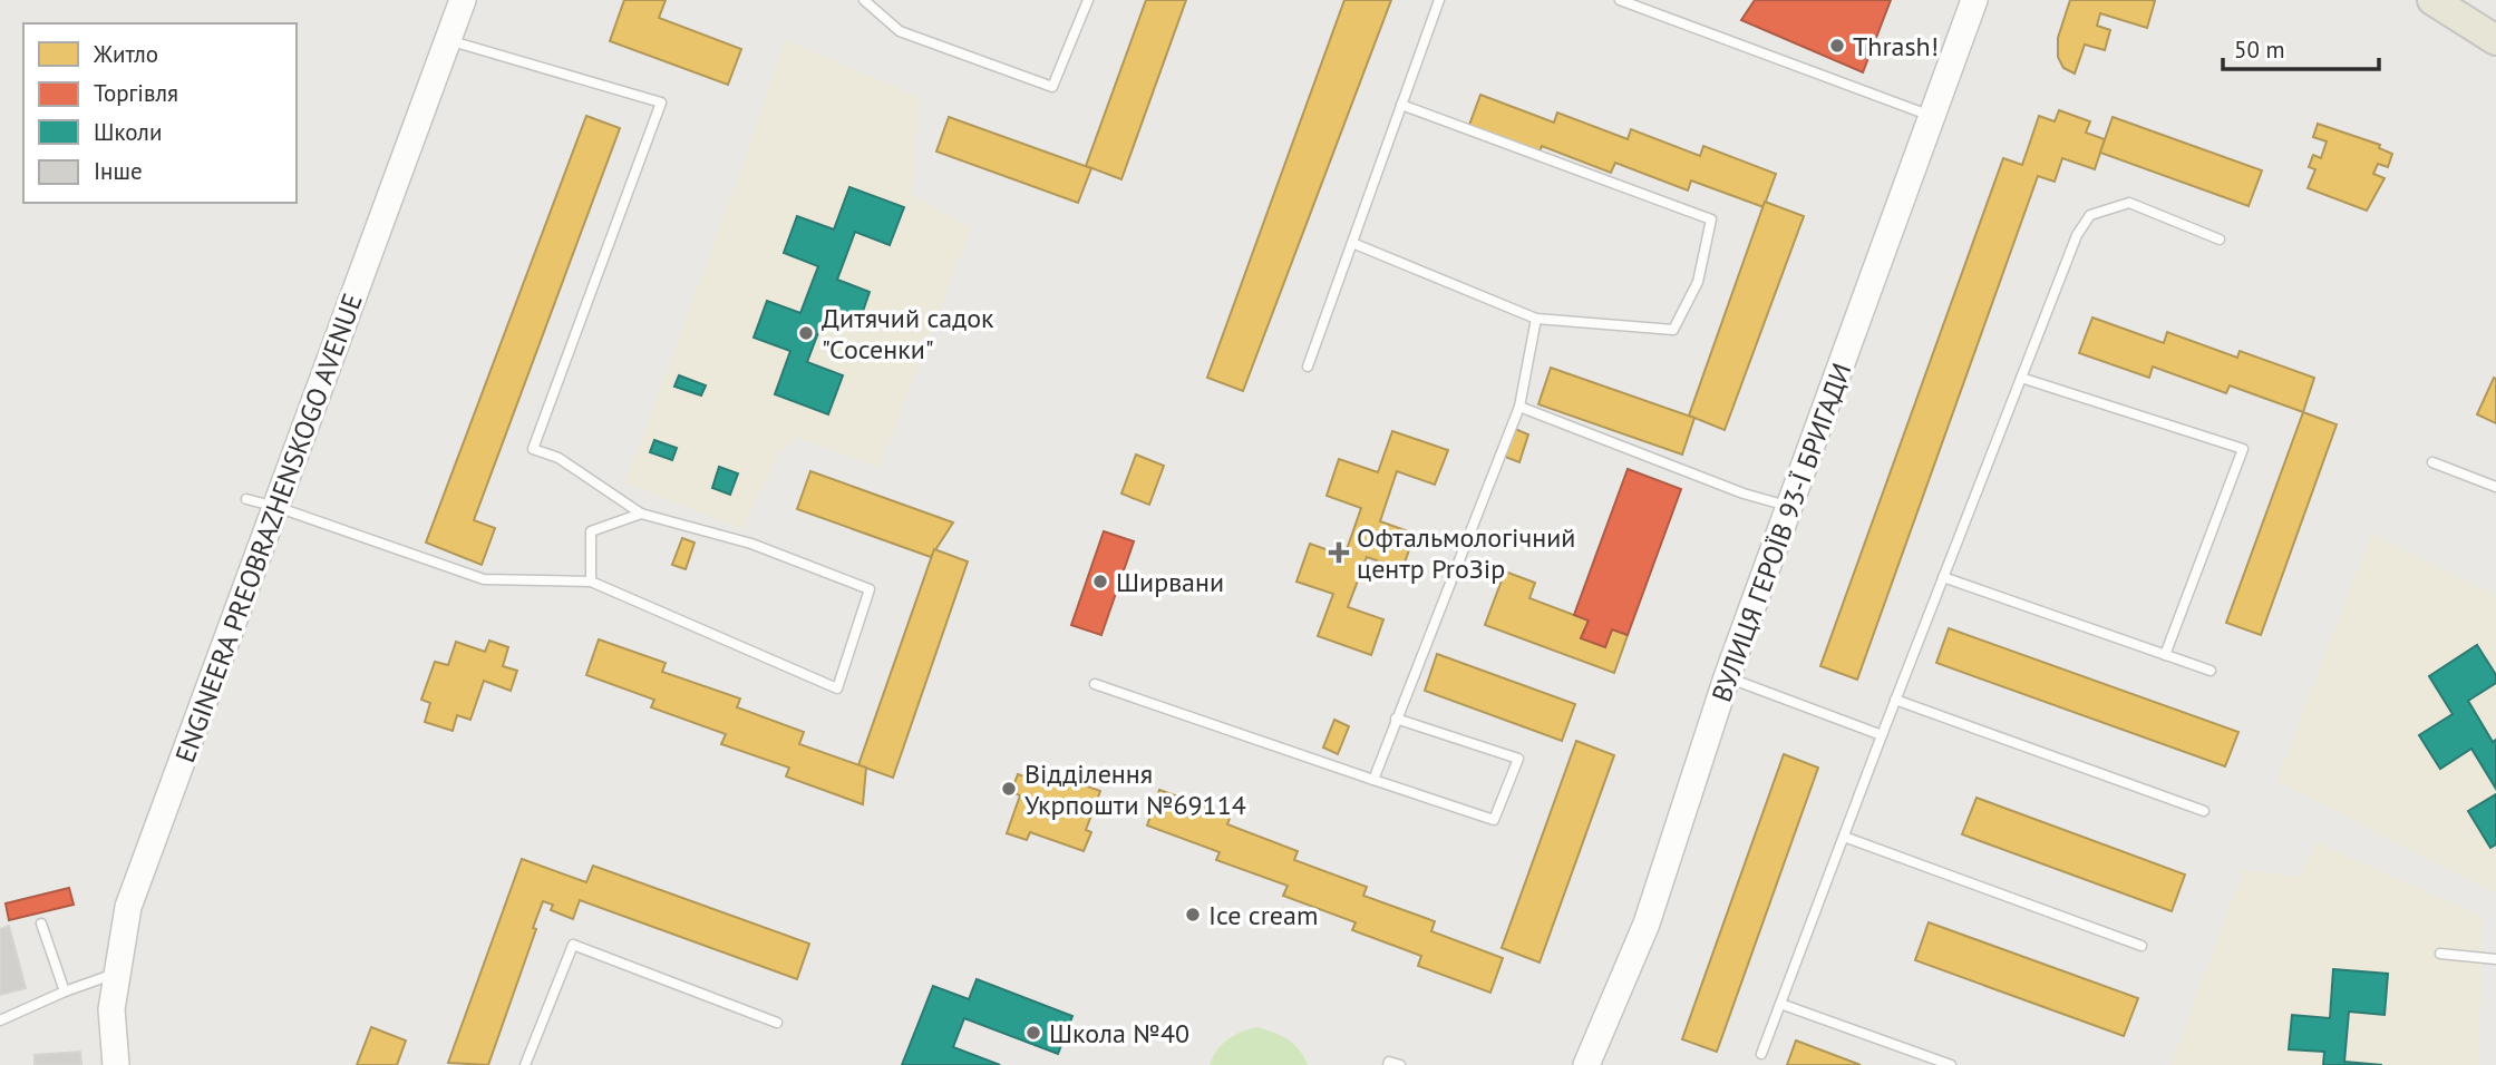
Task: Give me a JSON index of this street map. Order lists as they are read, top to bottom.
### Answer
{
  "streets": {
    "street": ["ENGINEERA PREOBRAZHENSKOGO AVENUE", "ВУЛИЦЯ ГЕРОЇВ 93-Ї БРИГАДИ"]
  },
  "places": {
    "other": [
      "Thrash!",
      "Дитячий садок \"Сосенки\"",
      "Ширвани",
      "Відділення Укрпошти №69114",
      "Ice cream",
      "Школа №40"
    ],
    "health": ["Офтальмологічний центр ProЗір"]
  },
  "legend": [
    "Житло",
    "Торгівля",
    "Школи",
    "Інше"
  ],
  "scale_bar": "50 m"
}
